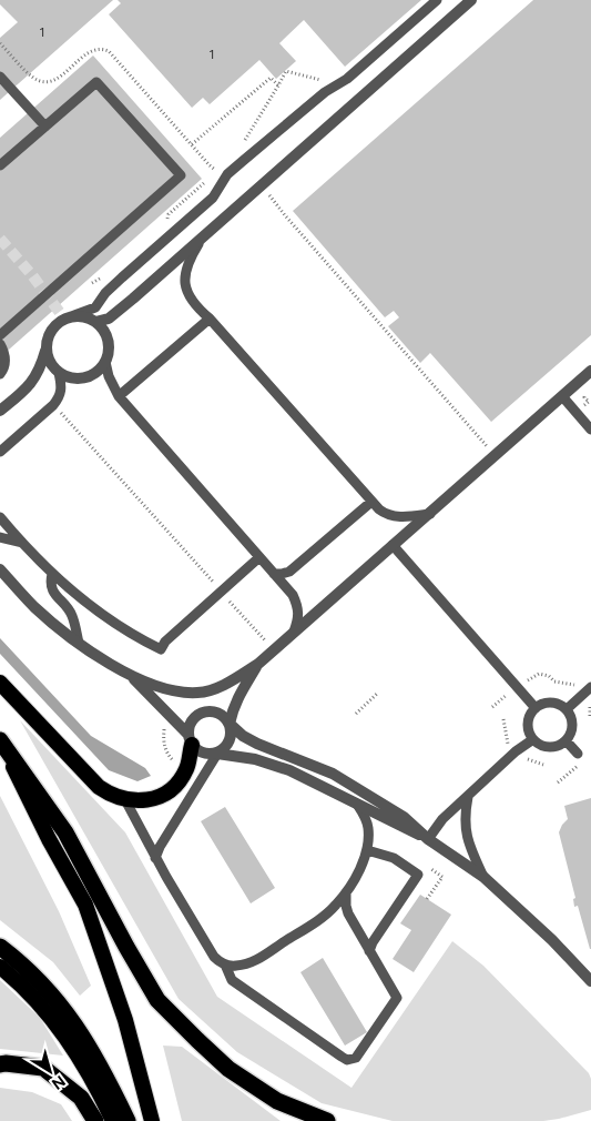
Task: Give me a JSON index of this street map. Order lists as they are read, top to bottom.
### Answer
{
  "house_numbers": ["1", "1"],
  "north": "bottom right"
}
